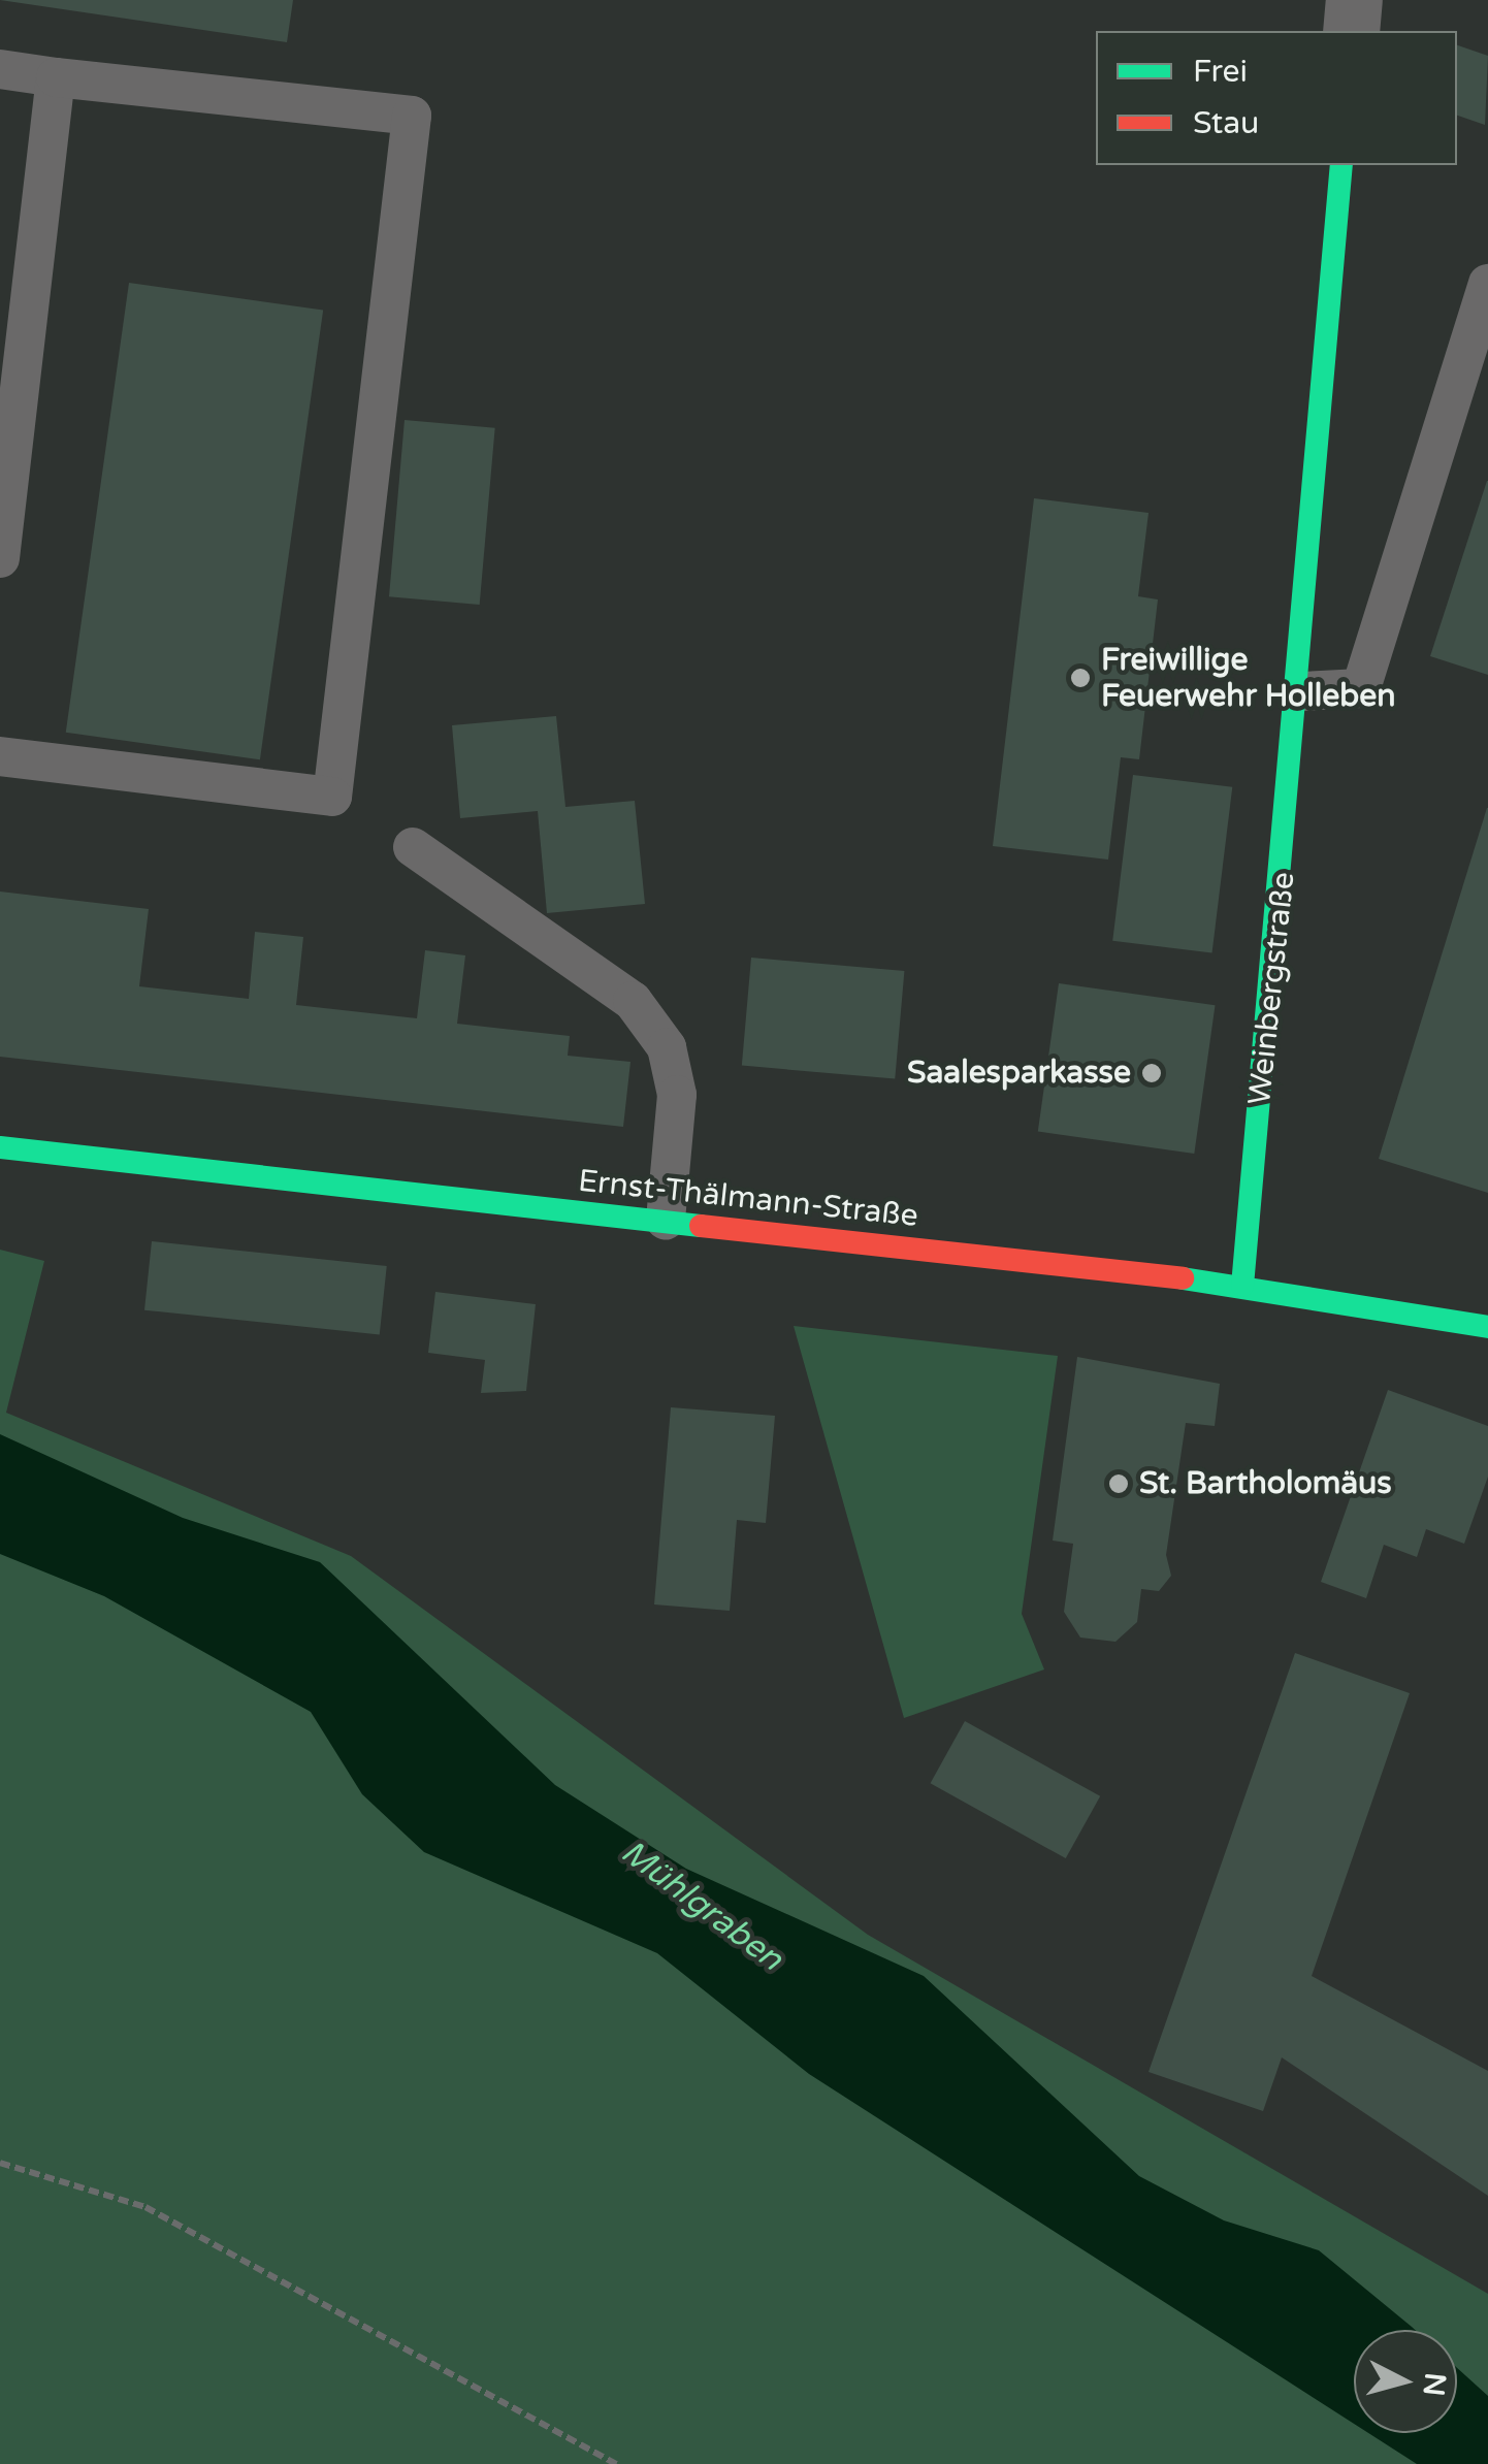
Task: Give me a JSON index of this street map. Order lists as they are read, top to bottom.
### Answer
{
  "streets": {
    "main road": ["Weinbergstraße", "Ernst-Thälmann-Straße"]
  },
  "crossings": [
    ["Weinbergstraße", "Ernst-Thälmann-Straße"]
  ],
  "water": ["Mühlgraben"],
  "places": ["Freiwillige Feuerwehr Holleben", "Saalesparkasse", "St. Bartholomäus"],
  "legend": ["Frei", "Stau"],
  "north": "right"
}
